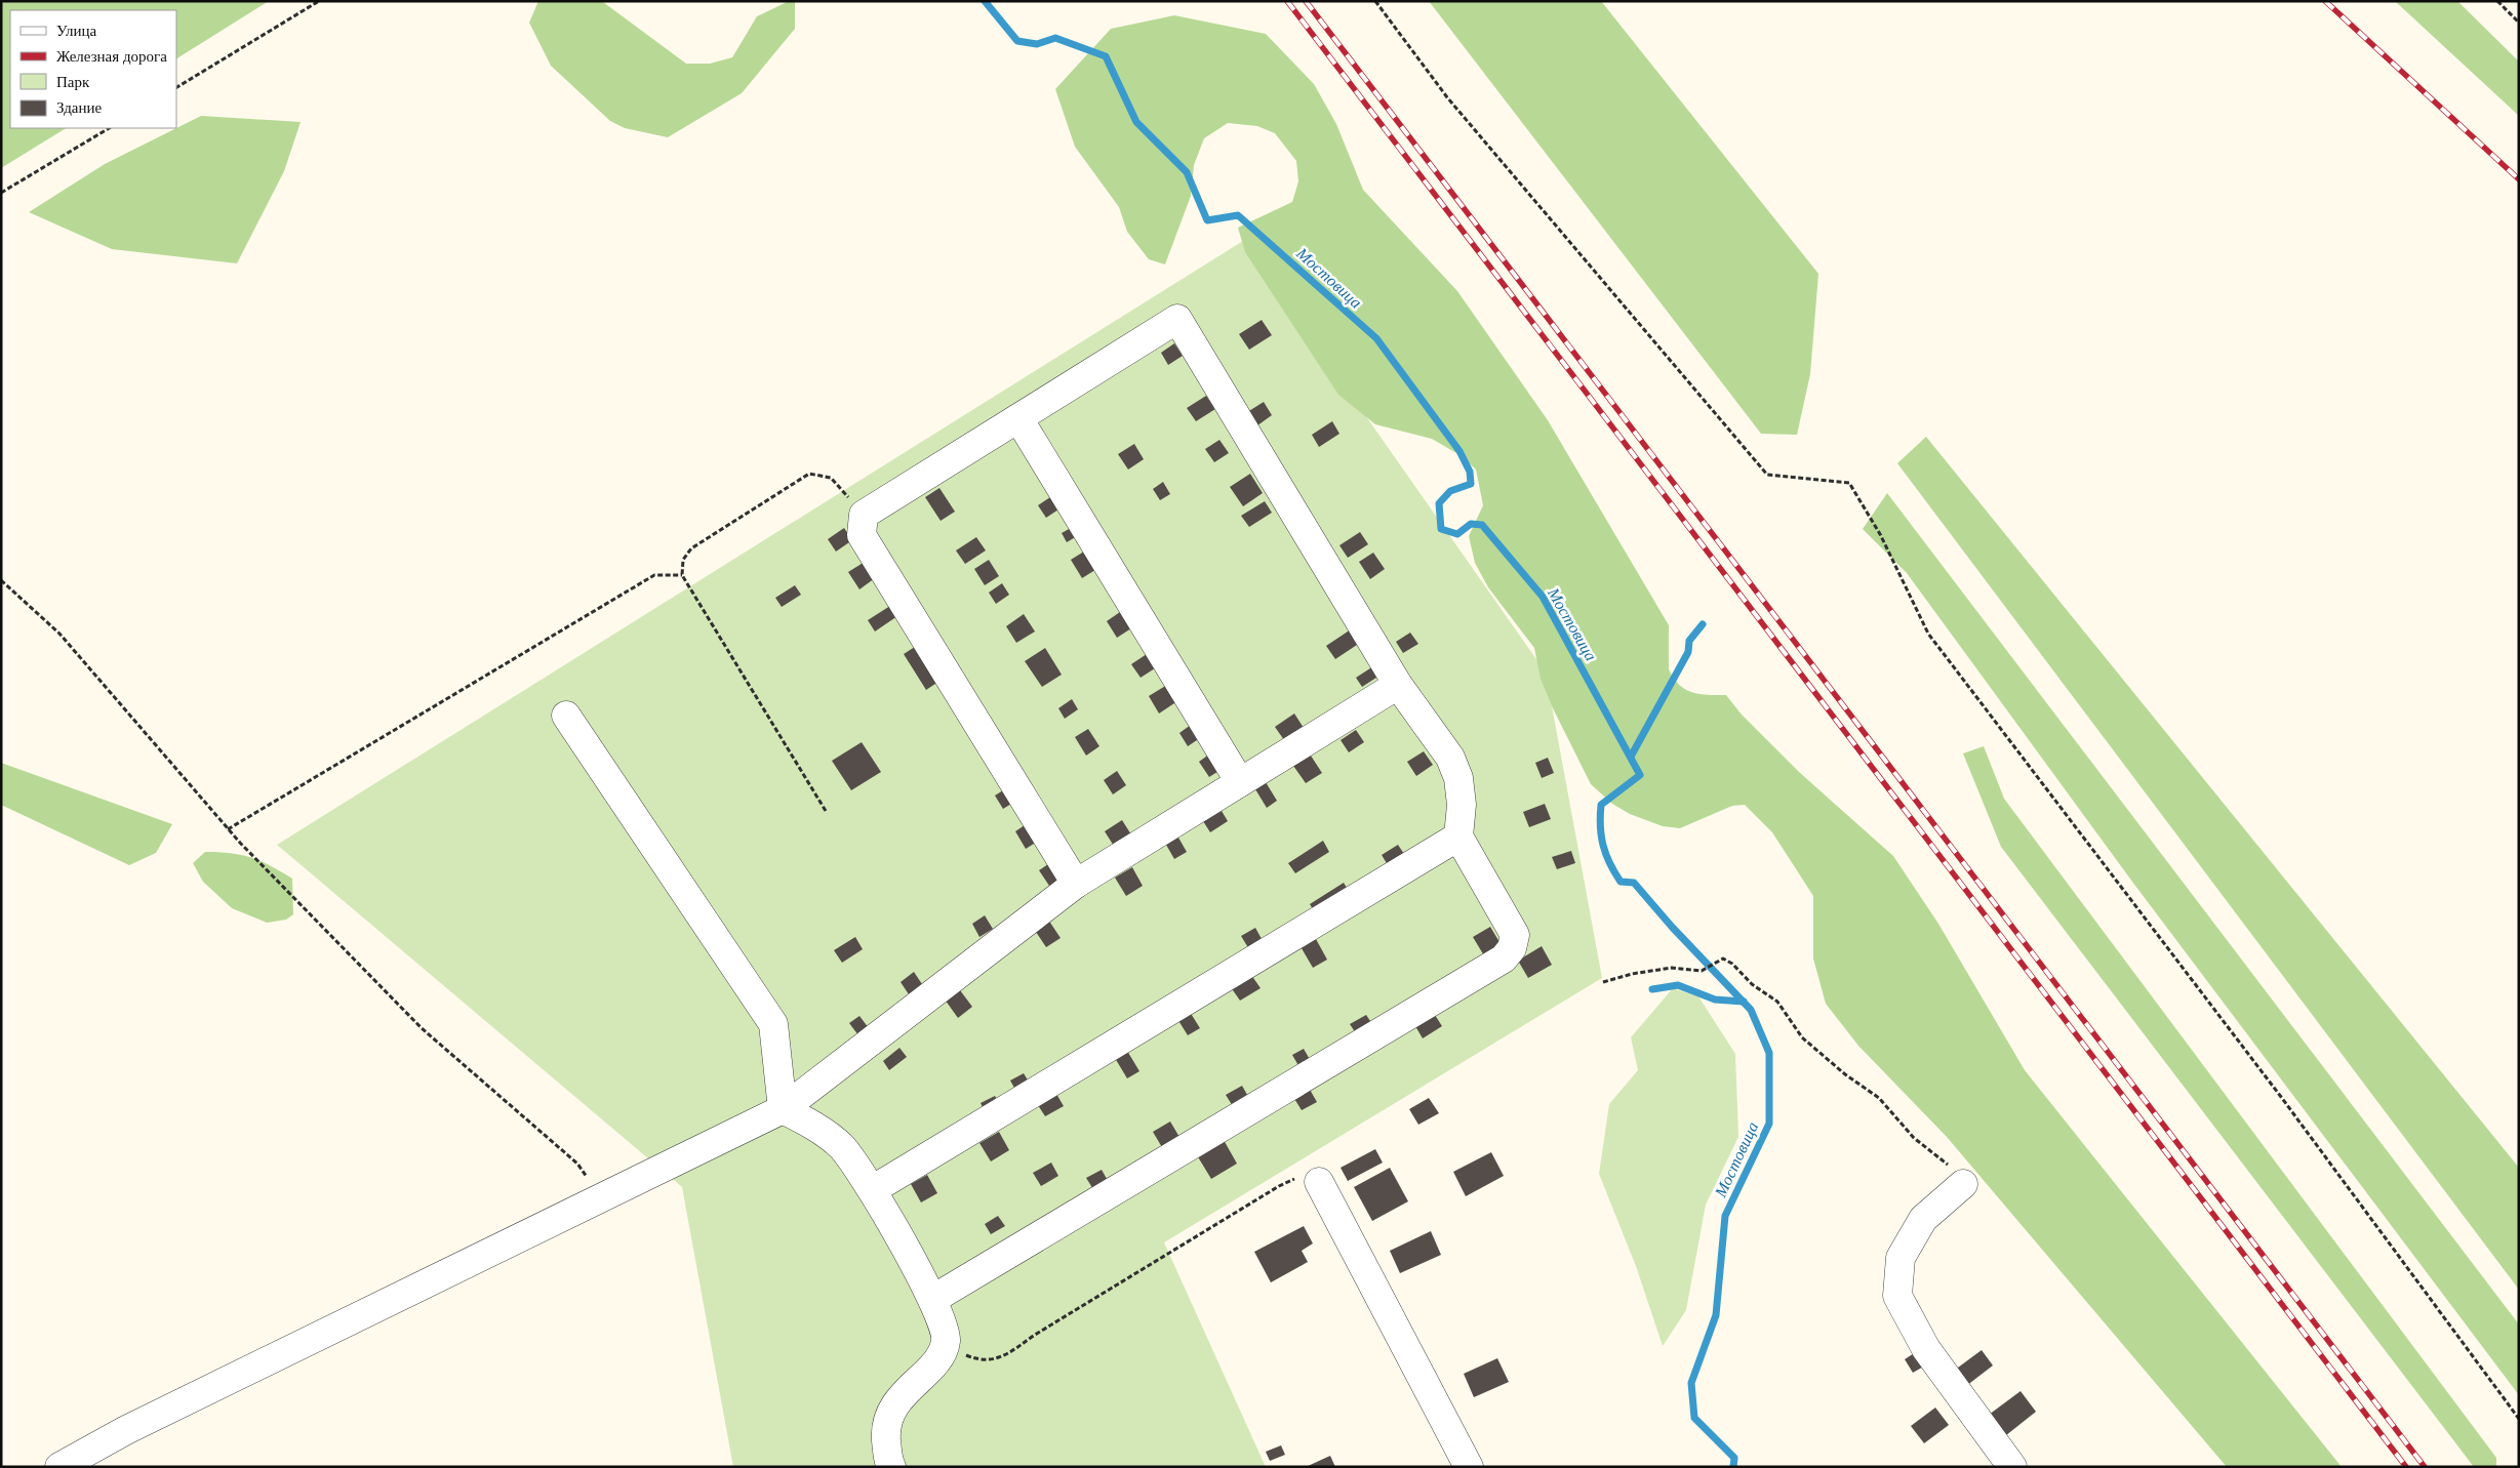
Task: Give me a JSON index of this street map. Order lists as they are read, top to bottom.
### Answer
{
  "water": ["Мостовица"],
  "legend": [
    "Улица",
    "Железная дорога",
    "Парк",
    "Здание"
  ]
}
